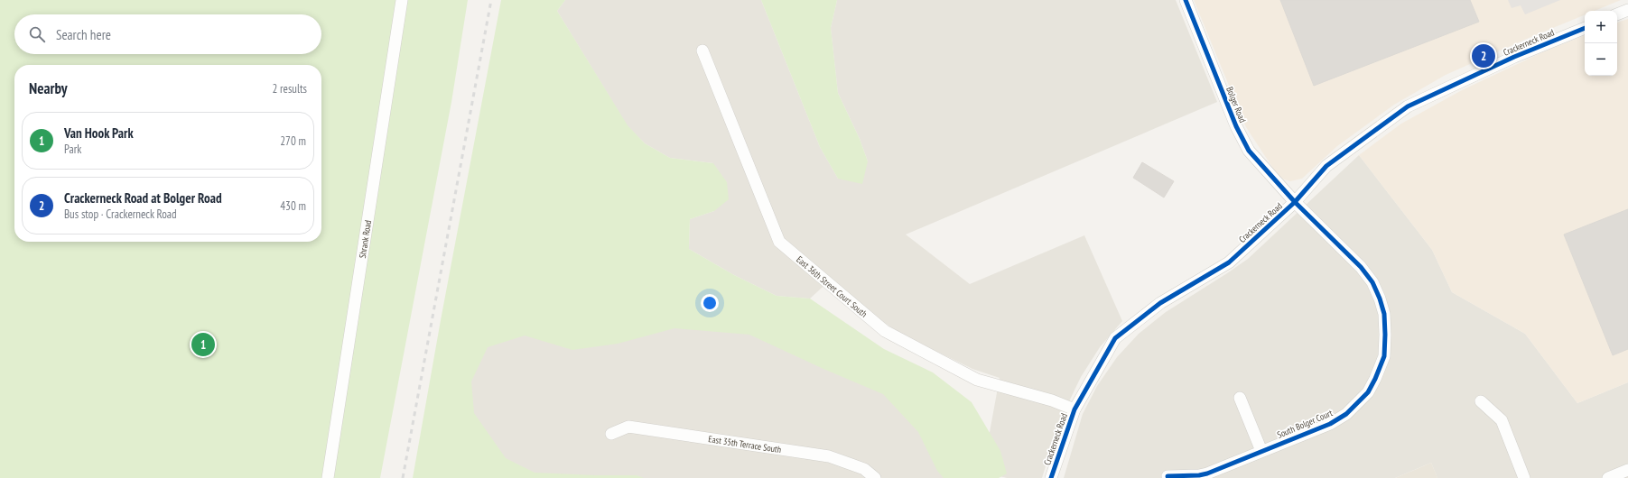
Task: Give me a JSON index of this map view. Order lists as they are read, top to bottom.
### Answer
{
  "streets": {
    "street": [
      "Crackerneck Road",
      "Bolger Road",
      "Shrank Road",
      "East 36th Street Court South",
      "South Bolger Court",
      "East 35th Terrace South"
    ]
  },
  "crossings": [
    ["Crackerneck Road", "Bolger Road"],
    ["Crackerneck Road", "East 36th Street Court South"],
    ["Crackerneck Road", "South Bolger Court"],
    ["Bolger Road", "South Bolger Court"]
  ],
  "page": {
    "map_buttons": ["+", "−"],
    "search": "Search here",
    "pins": ["2", "1"],
    "heading": ["Nearby", "2 results"],
    "list": [
      {
        "mark": "1",
        "name": "Van Hook Park",
        "note": "Park",
        "value": "270 m"
      },
      {
        "mark": "2",
        "name": "Crackerneck Road at Bolger Road",
        "note": "Bus stop · Crackerneck Road",
        "value": "430 m"
      }
    ]
  }
}
